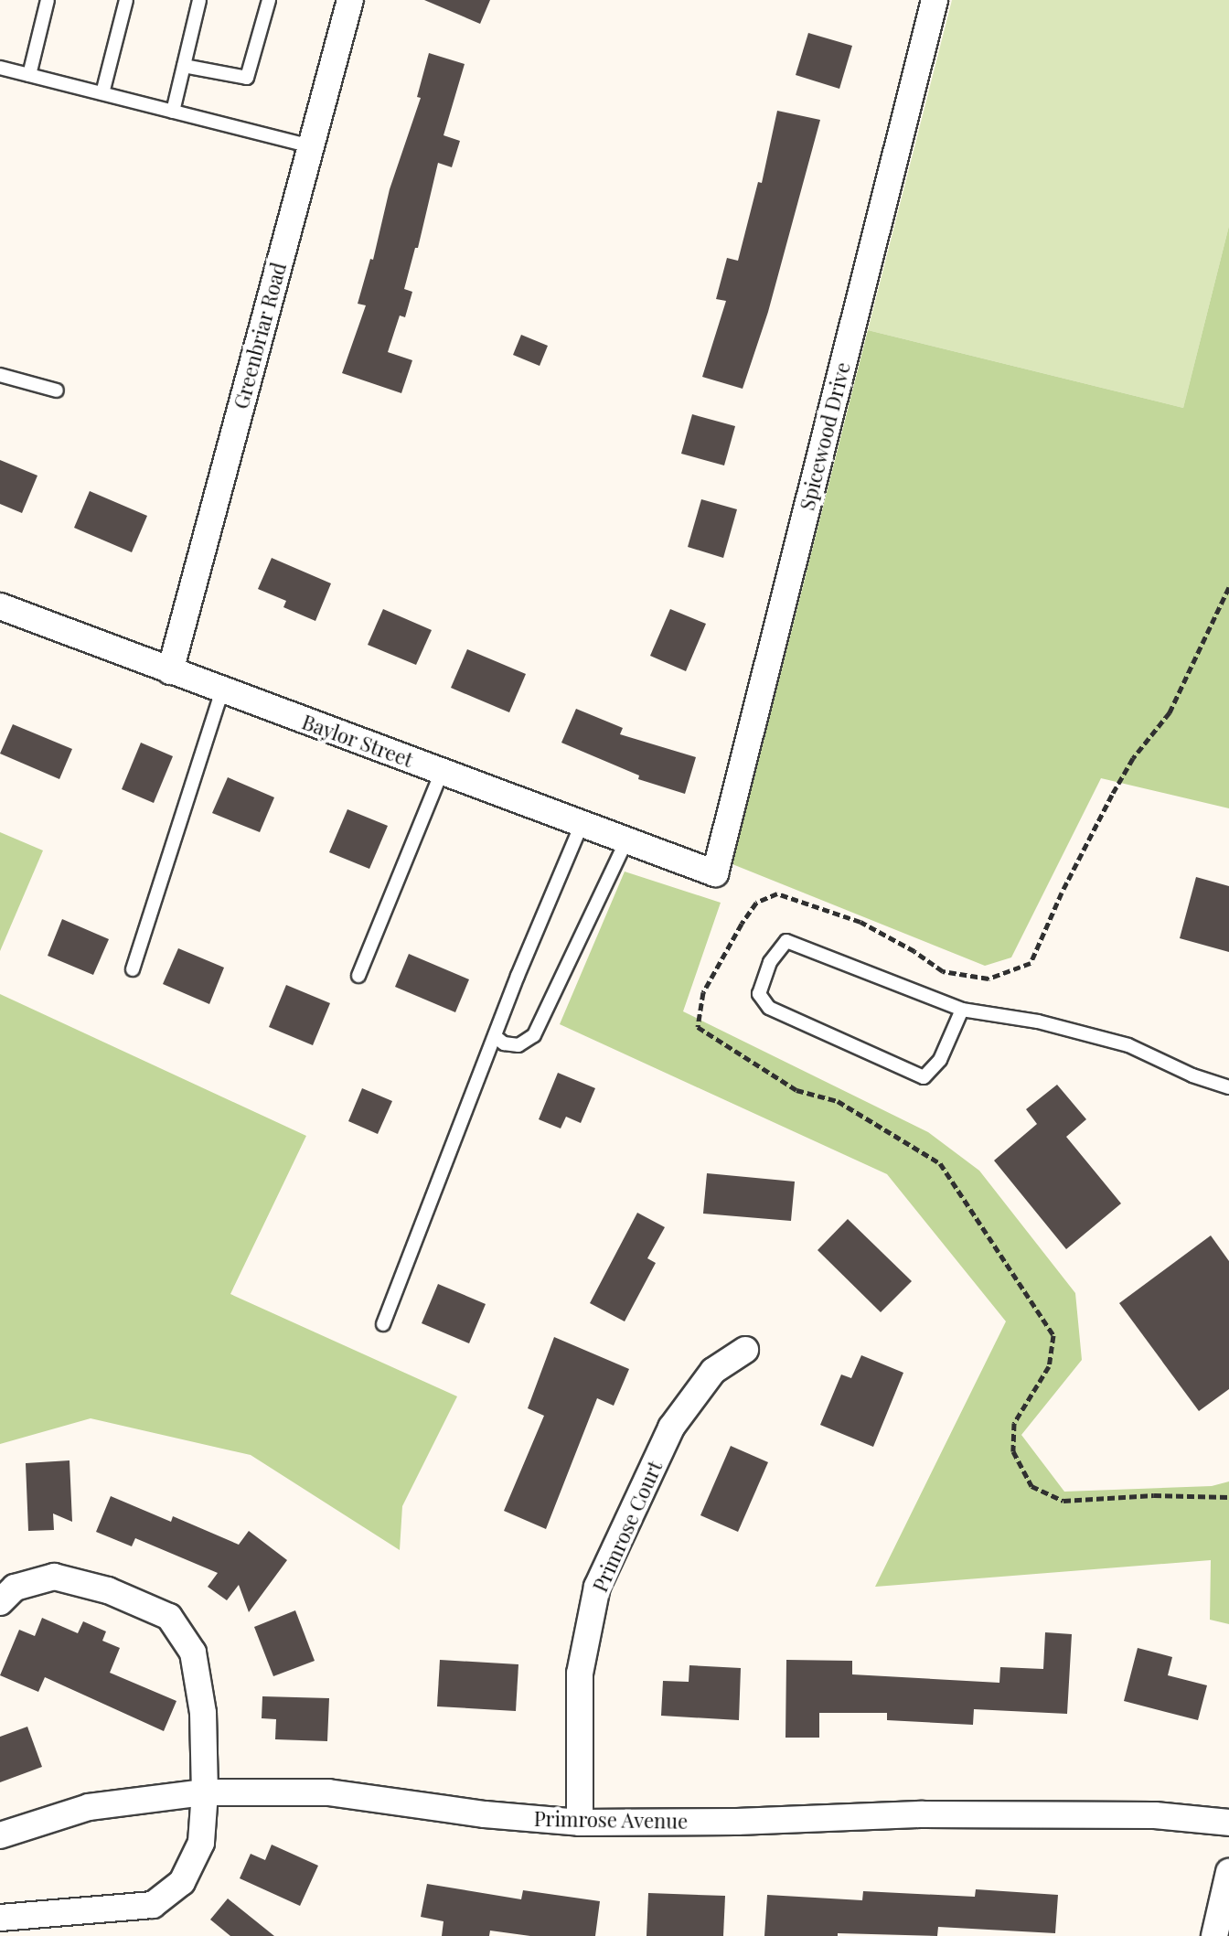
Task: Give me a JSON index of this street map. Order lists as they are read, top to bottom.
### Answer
{
  "streets": {
    "street": [
      "Greenbriar Road",
      "Spicewood Drive",
      "Baylor Street",
      "Primrose Court",
      "Primrose Avenue"
    ]
  },
  "crossings": [
    ["Greenbriar Road", "Baylor Street"],
    ["Spicewood Drive", "Baylor Street"],
    ["Primrose Court", "Primrose Avenue"]
  ]
}
